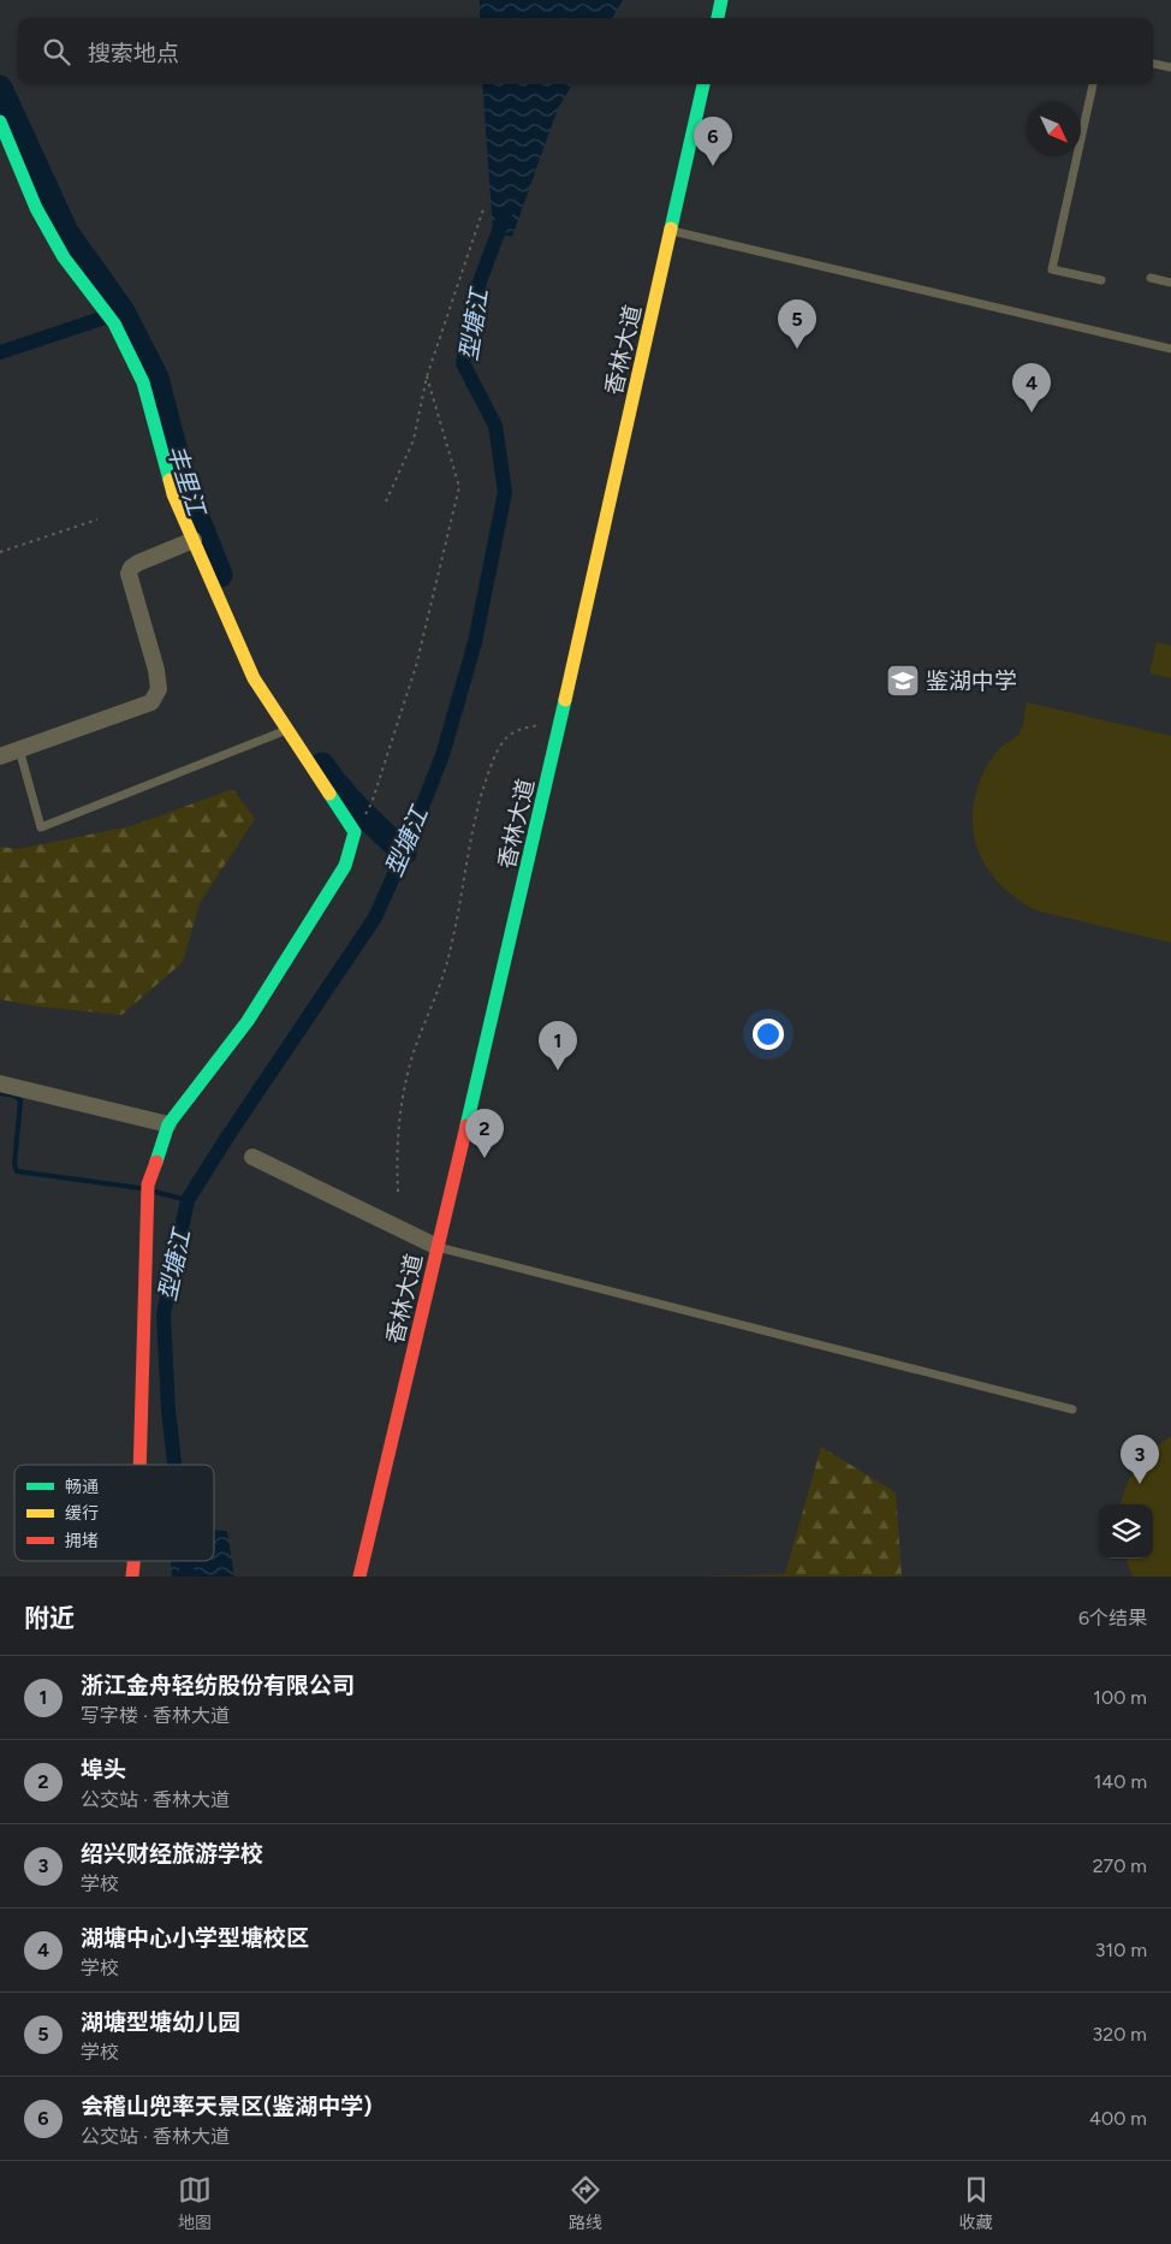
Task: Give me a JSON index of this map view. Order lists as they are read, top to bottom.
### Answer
{
  "streets": {
    "street": ["香林大道"]
  },
  "water": ["型塘江", "丰里江"],
  "places": {
    "school or university": ["鉴湖中学"]
  },
  "legend": ["畅通", "缓行", "拥堵"],
  "north": "bottom right",
  "page": {
    "search": "搜索地点",
    "pins": [
      "6",
      "5",
      "4",
      "1",
      "2",
      "3"
    ],
    "heading": ["附近", "6个结果"],
    "list": [
      {
        "mark": "1",
        "name": "浙江金舟轻纺股份有限公司",
        "note": "写字楼 · 香林大道",
        "value": "100 m"
      },
      {
        "mark": "2",
        "name": "埠头",
        "note": "公交站 · 香林大道",
        "value": "140 m"
      },
      {
        "mark": "3",
        "name": "绍兴财经旅游学校",
        "note": "学校",
        "value": "270 m"
      },
      {
        "mark": "4",
        "name": "湖塘中心小学型塘校区",
        "note": "学校",
        "value": "310 m"
      },
      {
        "mark": "5",
        "name": "湖塘型塘幼儿园",
        "note": "学校",
        "value": "320 m"
      },
      {
        "mark": "6",
        "name": "会稽山兜率天景区(鉴湖中学)",
        "note": "公交站 · 香林大道",
        "value": "400 m"
      }
    ],
    "nav": ["地图", "路线", "收藏"]
  }
}
